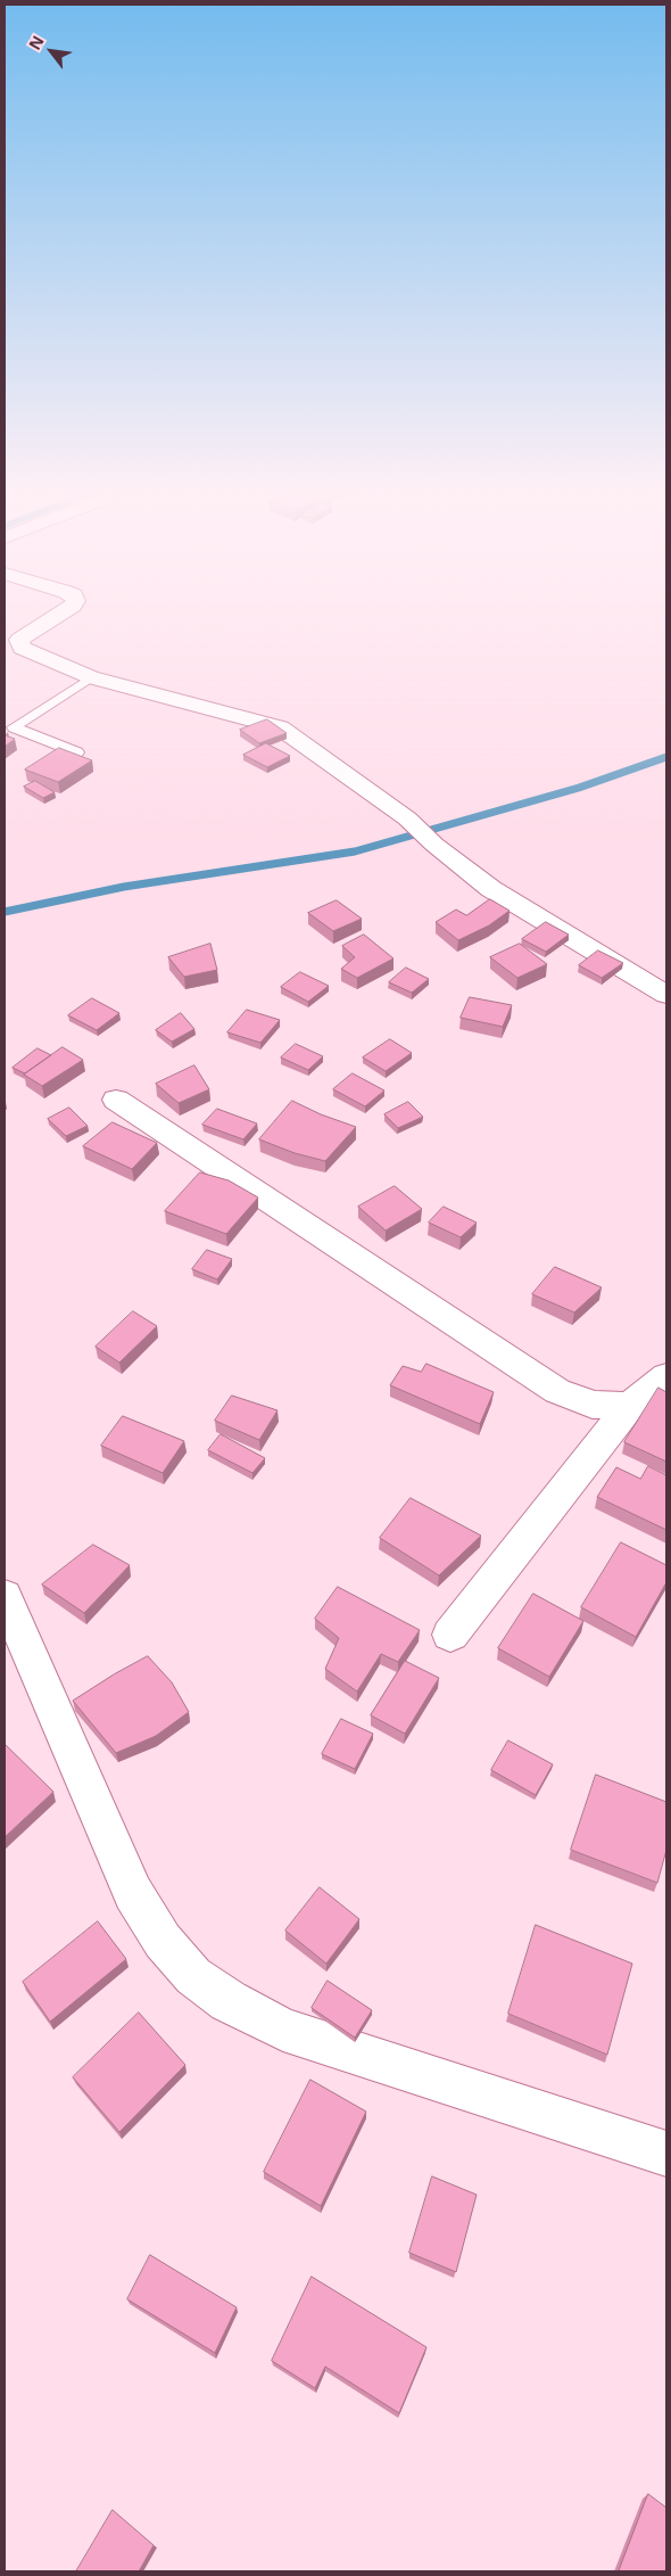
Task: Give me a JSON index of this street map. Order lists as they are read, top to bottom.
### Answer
{
  "north": "top left"
}
